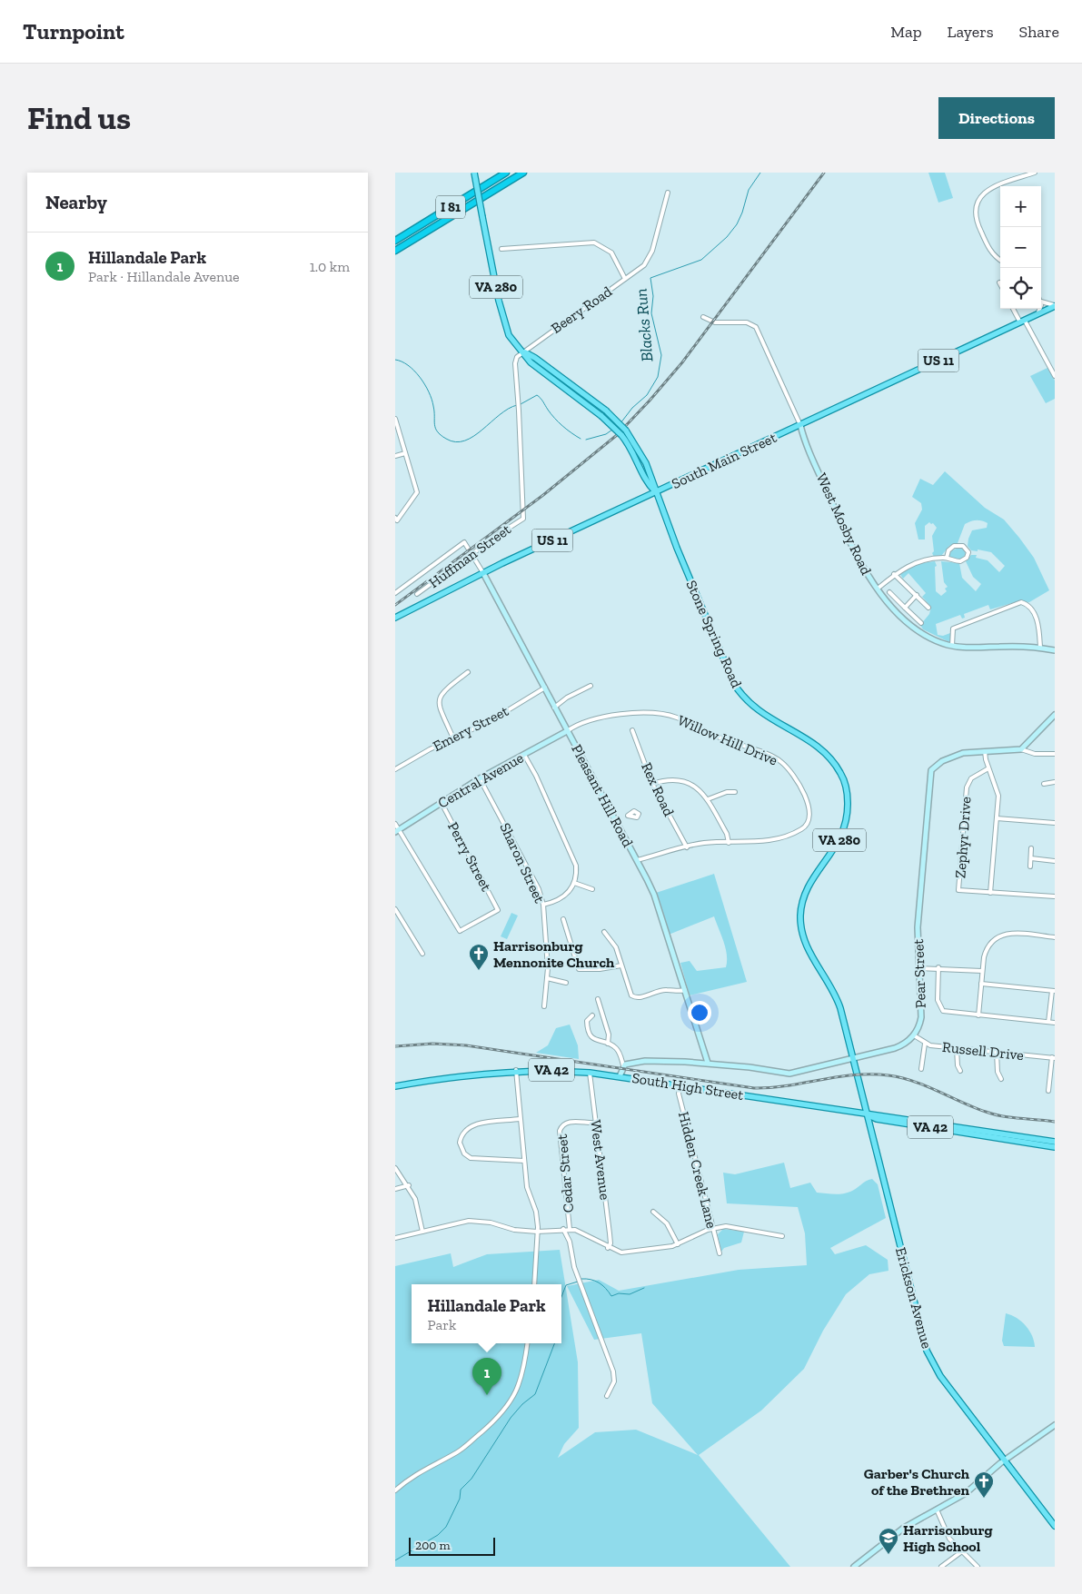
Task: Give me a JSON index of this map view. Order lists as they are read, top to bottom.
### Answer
{
  "streets": {
    "highway": ["I 81"],
    "main road": [
      "VA 280",
      "US 11",
      "South Main Street",
      "Stone Spring Road",
      "VA 42",
      "South High Street",
      "Erickson Avenue"
    ],
    "street": [
      "Beery Road",
      "West Mosby Road",
      "Huffman Street",
      "Emery Street",
      "Willow Hill Drive",
      "Central Avenue",
      "Rex Road",
      "Pleasant Hill Road",
      "Zephyr Drive",
      "Perry Street",
      "Sharon Street",
      "Pear Street",
      "Russell Drive",
      "West Avenue",
      "Hidden Creek Lane",
      "Cedar Street"
    ]
  },
  "crossings": [
    ["Beery Road", "Huffman Street"],
    ["Beery Road", "Stone Spring Road"],
    ["South Main Street", "West Mosby Road"],
    ["South Main Street", "Stone Spring Road"],
    ["South Main Street", "Pleasant Hill Road"],
    ["Huffman Street", "Stone Spring Road"],
    ["Huffman Street", "Pleasant Hill Road"],
    ["Stone Spring Road", "VA 42"],
    ["Stone Spring Road", "South High Street"],
    ["Stone Spring Road", "Erickson Avenue"],
    ["Emery Street", "Pleasant Hill Road"],
    ["Willow Hill Drive", "Central Avenue"],
    ["Willow Hill Drive", "Rex Road"],
    ["Willow Hill Drive", "Pleasant Hill Road"],
    ["Central Avenue", "Pleasant Hill Road"],
    ["Central Avenue", "Perry Street"],
    ["Central Avenue", "Sharon Street"],
    ["Pear Street", "Russell Drive"],
    ["VA 42", "South High Street"],
    ["VA 42", "Erickson Avenue"],
    ["South High Street", "West Avenue"],
    ["South High Street", "Hidden Creek Lane"],
    ["South High Street", "Erickson Avenue"],
    ["West Avenue", "Cedar Street"]
  ],
  "water": ["Blacks Run"],
  "places": {
    "church": ["Harrisonburg Mennonite Church", "Garber's Church of the Brethren"],
    "school or university": ["Harrisonburg High School"]
  },
  "scale_bar": "200 m",
  "page": {
    "header": "Turnpoint",
    "nav": ["Map", "Layers", "Share"],
    "buttons": "Directions",
    "title": "Find us",
    "heading": "Nearby",
    "map_buttons": ["+", "−"],
    "list": [
      {
        "mark": "1",
        "name": "Hillandale Park",
        "note": "Park · Hillandale Avenue",
        "value": "1.0 km"
      }
    ],
    "popup": ["Hillandale Park", "Park"],
    "pins": "1",
    "scale": "200 m"
  }
}
